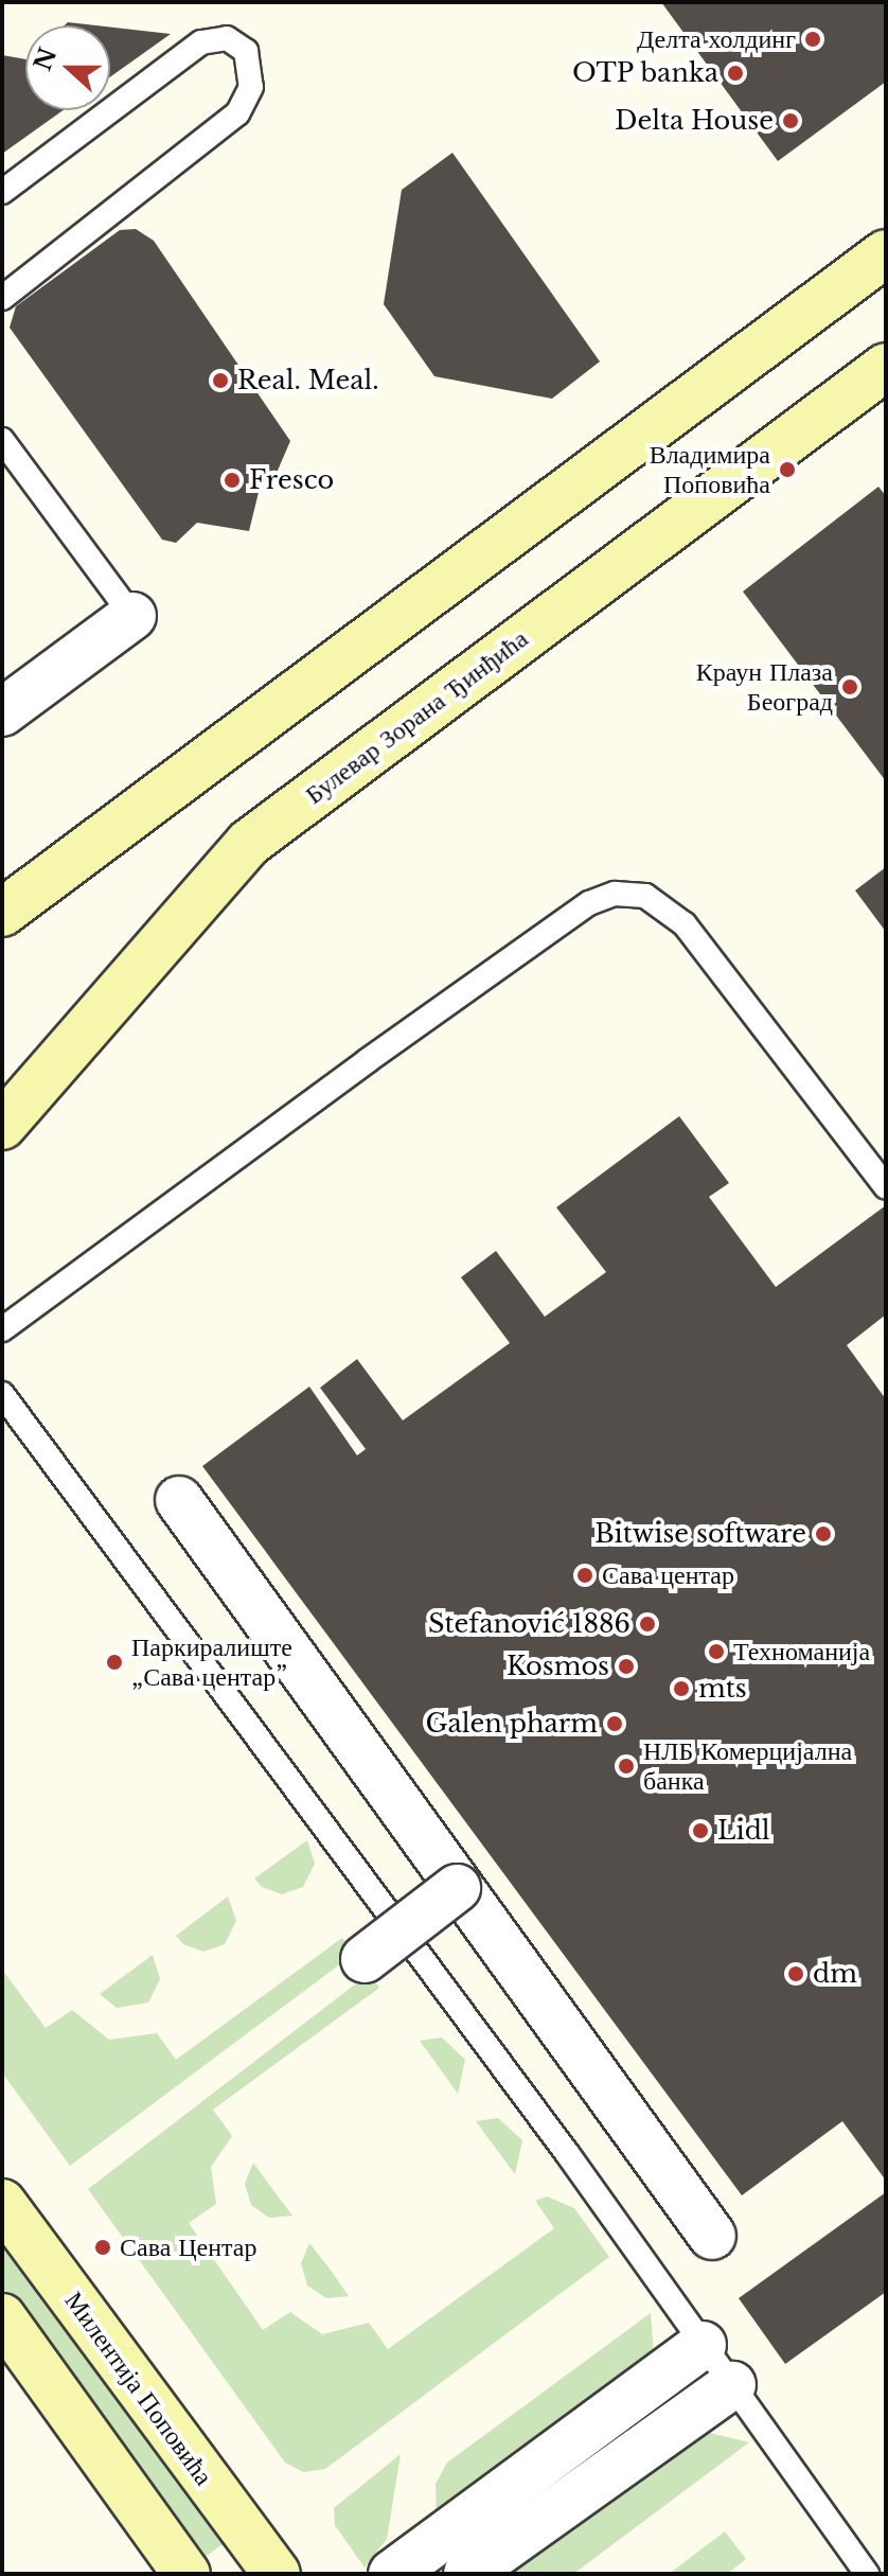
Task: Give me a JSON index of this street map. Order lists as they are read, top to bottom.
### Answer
{
  "streets": {
    "street": ["Булевар Зорана Ђинђића", "Милентија Поповића"]
  },
  "places": [
    "Делта холдинг",
    "OTP banka",
    "Delta House",
    "Real. Meal.",
    "Владимира Поповића",
    "Fresco",
    "Краун Плаза Београд",
    "Bitwise software",
    "Сава центар",
    "Stefanović 1886",
    "Техноманија",
    "Паркиралиште „Сава центар”",
    "Kosmos",
    "mts",
    "Galen pharm",
    "НЛБ Комерцијална банка",
    "Lidl",
    "dm",
    "Сава Центар"
  ],
  "north": "left"
}
